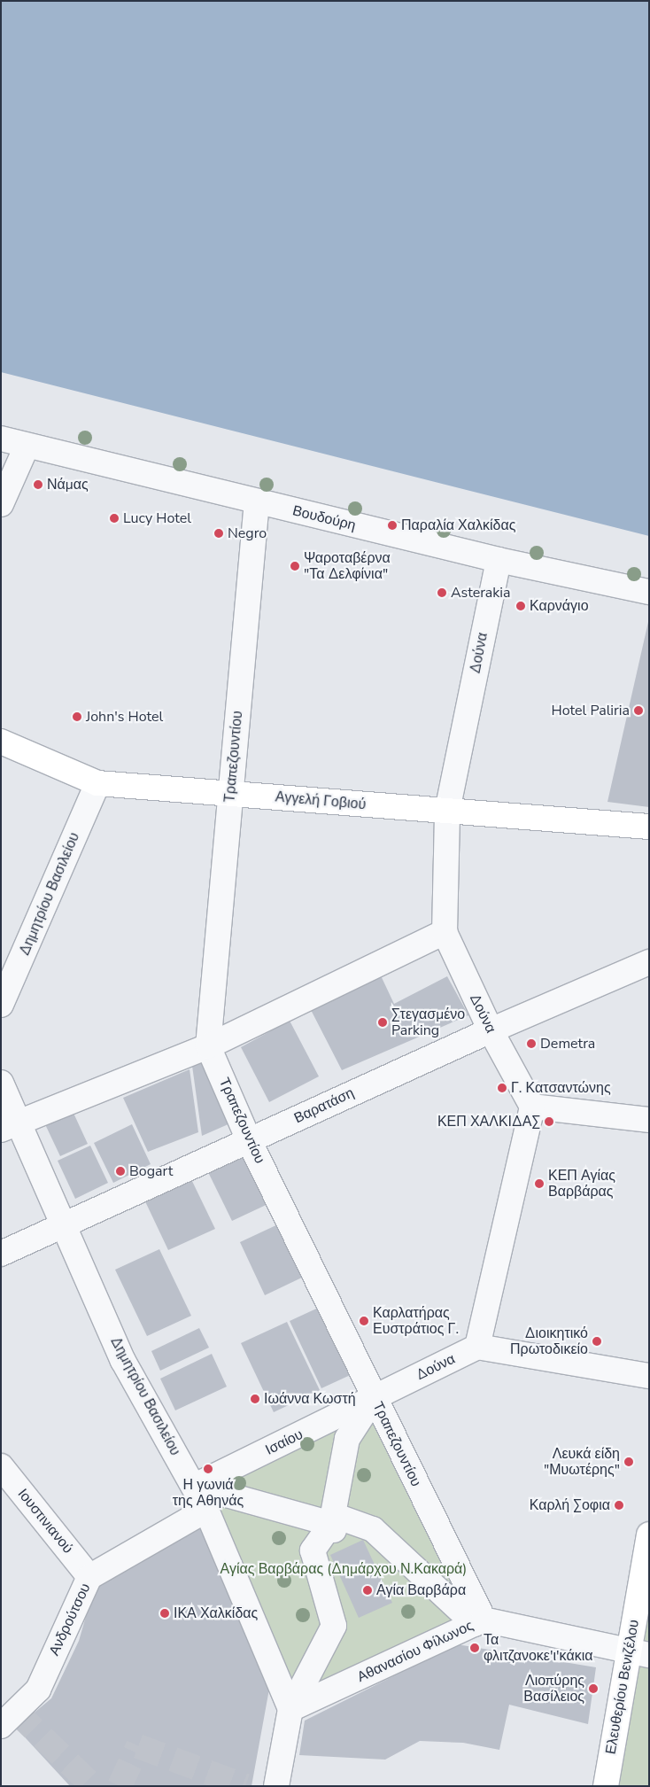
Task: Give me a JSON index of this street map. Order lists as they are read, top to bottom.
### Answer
{
  "streets": {
    "main road": ["Αγγελή Γοβιού", "Ελευθερίου Βενιζέλου"],
    "street": [
      "Βουδούρη",
      "Δούνα",
      "Τραπεζουντίου",
      "Δημητρίου Βασιλείου",
      "Βαρατάση",
      "Ισαίου",
      "Ιουστινιανού",
      "Ανδρούτσου",
      "Αθανασίου Φίλωνος"
    ]
  },
  "crossings": [
    ["Βουδούρη", "Δούνα"],
    ["Βουδούρη", "Τραπεζουντίου"],
    ["Δούνα", "Τραπεζουντίου"],
    ["Δούνα", "Αγγελή Γοβιού"],
    ["Δούνα", "Βαρατάση"],
    ["Δούνα", "Ισαίου"],
    ["Τραπεζουντίου", "Αγγελή Γοβιού"],
    ["Τραπεζουντίου", "Βαρατάση"],
    ["Τραπεζουντίου", "Ισαίου"],
    ["Τραπεζουντίου", "Αθανασίου Φίλωνος"],
    ["Αγγελή Γοβιού", "Δημητρίου Βασιλείου"],
    ["Δημητρίου Βασιλείου", "Βαρατάση"],
    ["Δημητρίου Βασιλείου", "Ισαίου"],
    ["Δημητρίου Βασιλείου", "Ανδρούτσου"],
    ["Δημητρίου Βασιλείου", "Αθανασίου Φίλωνος"],
    ["Ιουστινιανού", "Ανδρούτσου"],
    ["Αθανασίου Φίλωνος", "Ελευθερίου Βενιζέλου"]
  ],
  "parks": ["Αγίας Βαρβάρας (Δημάρχου Ν.Κακαρά)"],
  "places": [
    "Νάμας",
    "Lucy Hotel",
    "Παραλία Χαλκίδας",
    "Negro",
    "Ψαροταβέρνα \"Τα Δελφίνια\"",
    "Asterakia",
    "Καρνάγιο",
    "Hotel Paliria",
    "John's Hotel",
    "Στεγασμένο Parking",
    "Demetra",
    "Γ. Κατσαντώνης",
    "ΚΕΠ ΧΑΛΚΙΔΑΣ",
    "Bogart",
    "ΚΕΠ Αγίας Βαρβάρας",
    "Καρλατήρας Ευστράτιος Γ.",
    "Διοικητικό Πρωτοδικείο",
    "Ιωάννα Κωστή",
    "Λευκά είδη \"Μυωτέρης\"",
    "Η γωνιά της Αθηνάς",
    "Καρλή Σοφια",
    "Αγία Βαρβάρα",
    "ΙΚΑ Χαλκίδας",
    "Τα φλιτζανοκε'ι'κάκια",
    "Λιοπύρης Βασίλειος"
  ]
}
